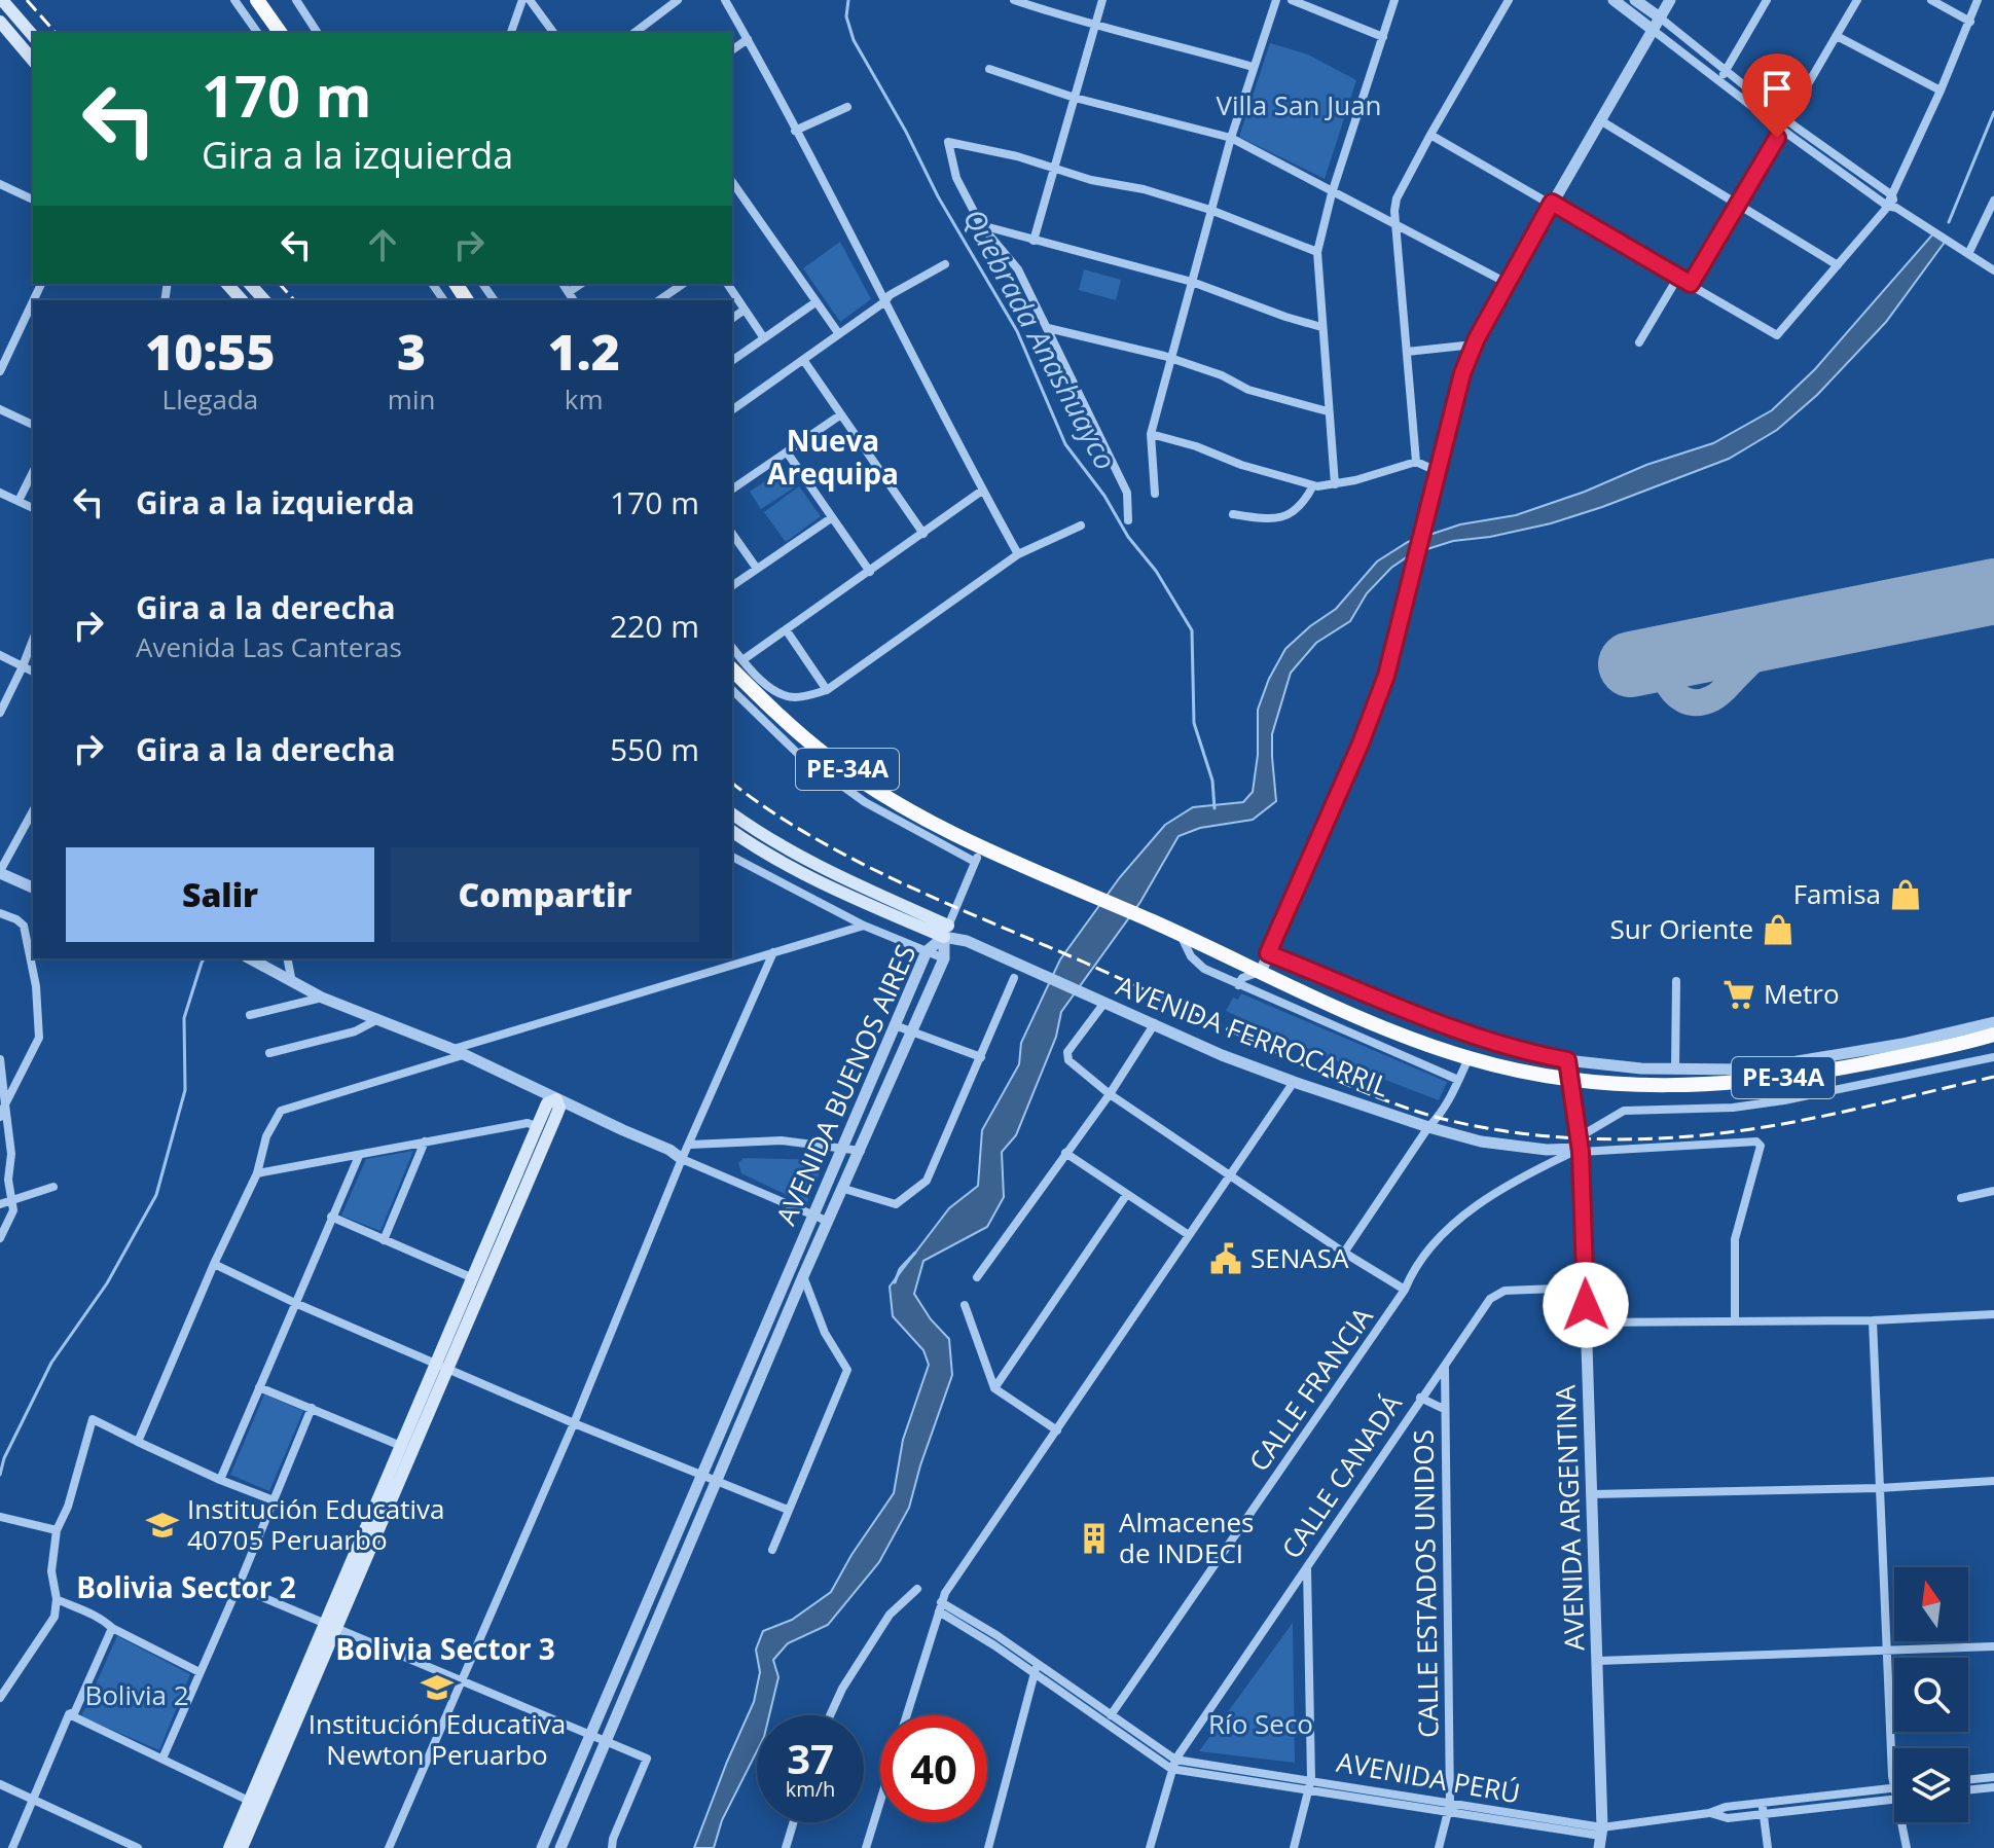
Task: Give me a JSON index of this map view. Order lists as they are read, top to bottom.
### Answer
{
  "streets": {
    "highway": ["PE-34A"],
    "main road": ["AVENIDA FERROCARRIL"],
    "street": [
      "AVENIDA BUENOS AIRES",
      "CALLE FRANCIA",
      "CALLE CANADÁ",
      "AVENIDA ARGENTINA",
      "CALLE ESTADOS UNIDOS",
      "AVENIDA PERÚ"
    ]
  },
  "crossings": [
    ["PE-34A", "AVENIDA ARGENTINA"],
    ["AVENIDA FERROCARRIL", "AVENIDA BUENOS AIRES"],
    ["AVENIDA FERROCARRIL", "AVENIDA ARGENTINA"],
    ["CALLE FRANCIA", "AVENIDA PERÚ"],
    ["CALLE CANADÁ", "AVENIDA ARGENTINA"],
    ["CALLE CANADÁ", "CALLE ESTADOS UNIDOS"],
    ["CALLE CANADÁ", "AVENIDA PERÚ"],
    ["AVENIDA ARGENTINA", "AVENIDA PERÚ"],
    ["CALLE ESTADOS UNIDOS", "AVENIDA PERÚ"]
  ],
  "districts": ["Nueva Arequipa", "Bolivia Sector 2", "Bolivia Sector 3"],
  "water": ["Quebrada Anashuayco"],
  "parks": ["Villa San Juan", "Bolivia 2", "Río Seco"],
  "places": {
    "shop": ["Famisa", "Sur Oriente"],
    "supermarket": ["Metro"],
    "public building": ["SENASA"],
    "school or university": ["Institución Educativa 40705 Peruarbo", "Institución Educativa Newton Peruarbo"],
    "building": ["Almacenes de INDECI"]
  },
  "north": "top",
  "page": {
    "turn": ["170 m", "Gira a la izquierda"],
    "eta": [
      "10:55",
      "Llegada",
      "3",
      "min",
      "1.2",
      "km"
    ],
    "list": [
      {
        "name": "Gira a la izquierda",
        "value": "170 m"
      },
      {
        "name": "Gira a la derecha",
        "note": "Avenida Las Canteras",
        "value": "220 m"
      },
      {
        "name": "Gira a la derecha",
        "value": "550 m"
      }
    ],
    "buttons": ["Salir", "Compartir"],
    "speed": "37 km/h",
    "limit": "40"
  }
}
